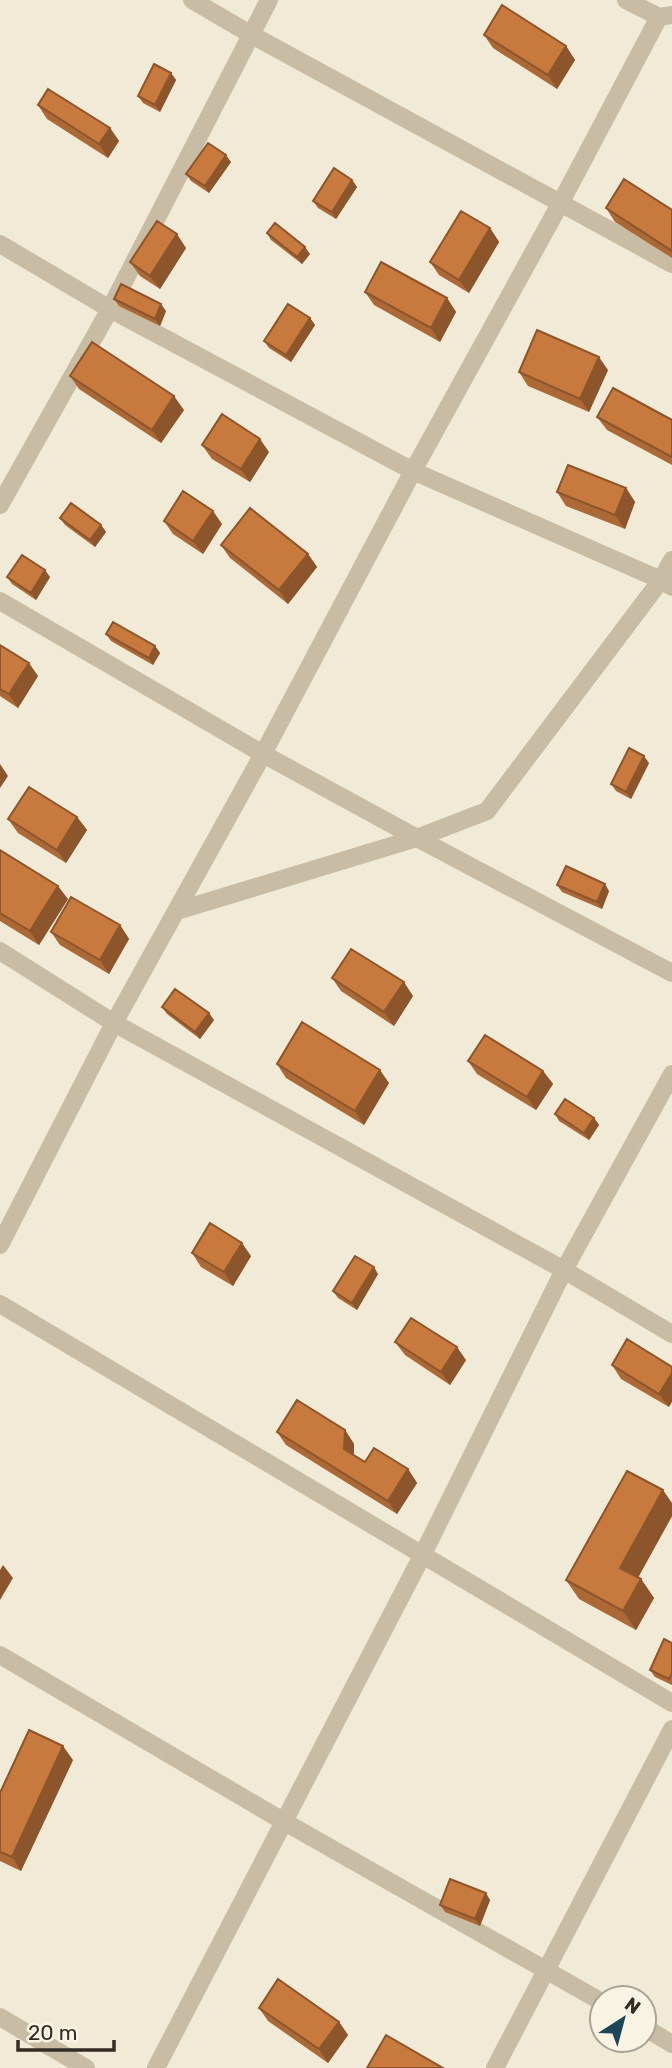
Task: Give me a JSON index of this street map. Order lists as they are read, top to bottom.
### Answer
{
  "scale_bar": "20 m",
  "north": "top right"
}
